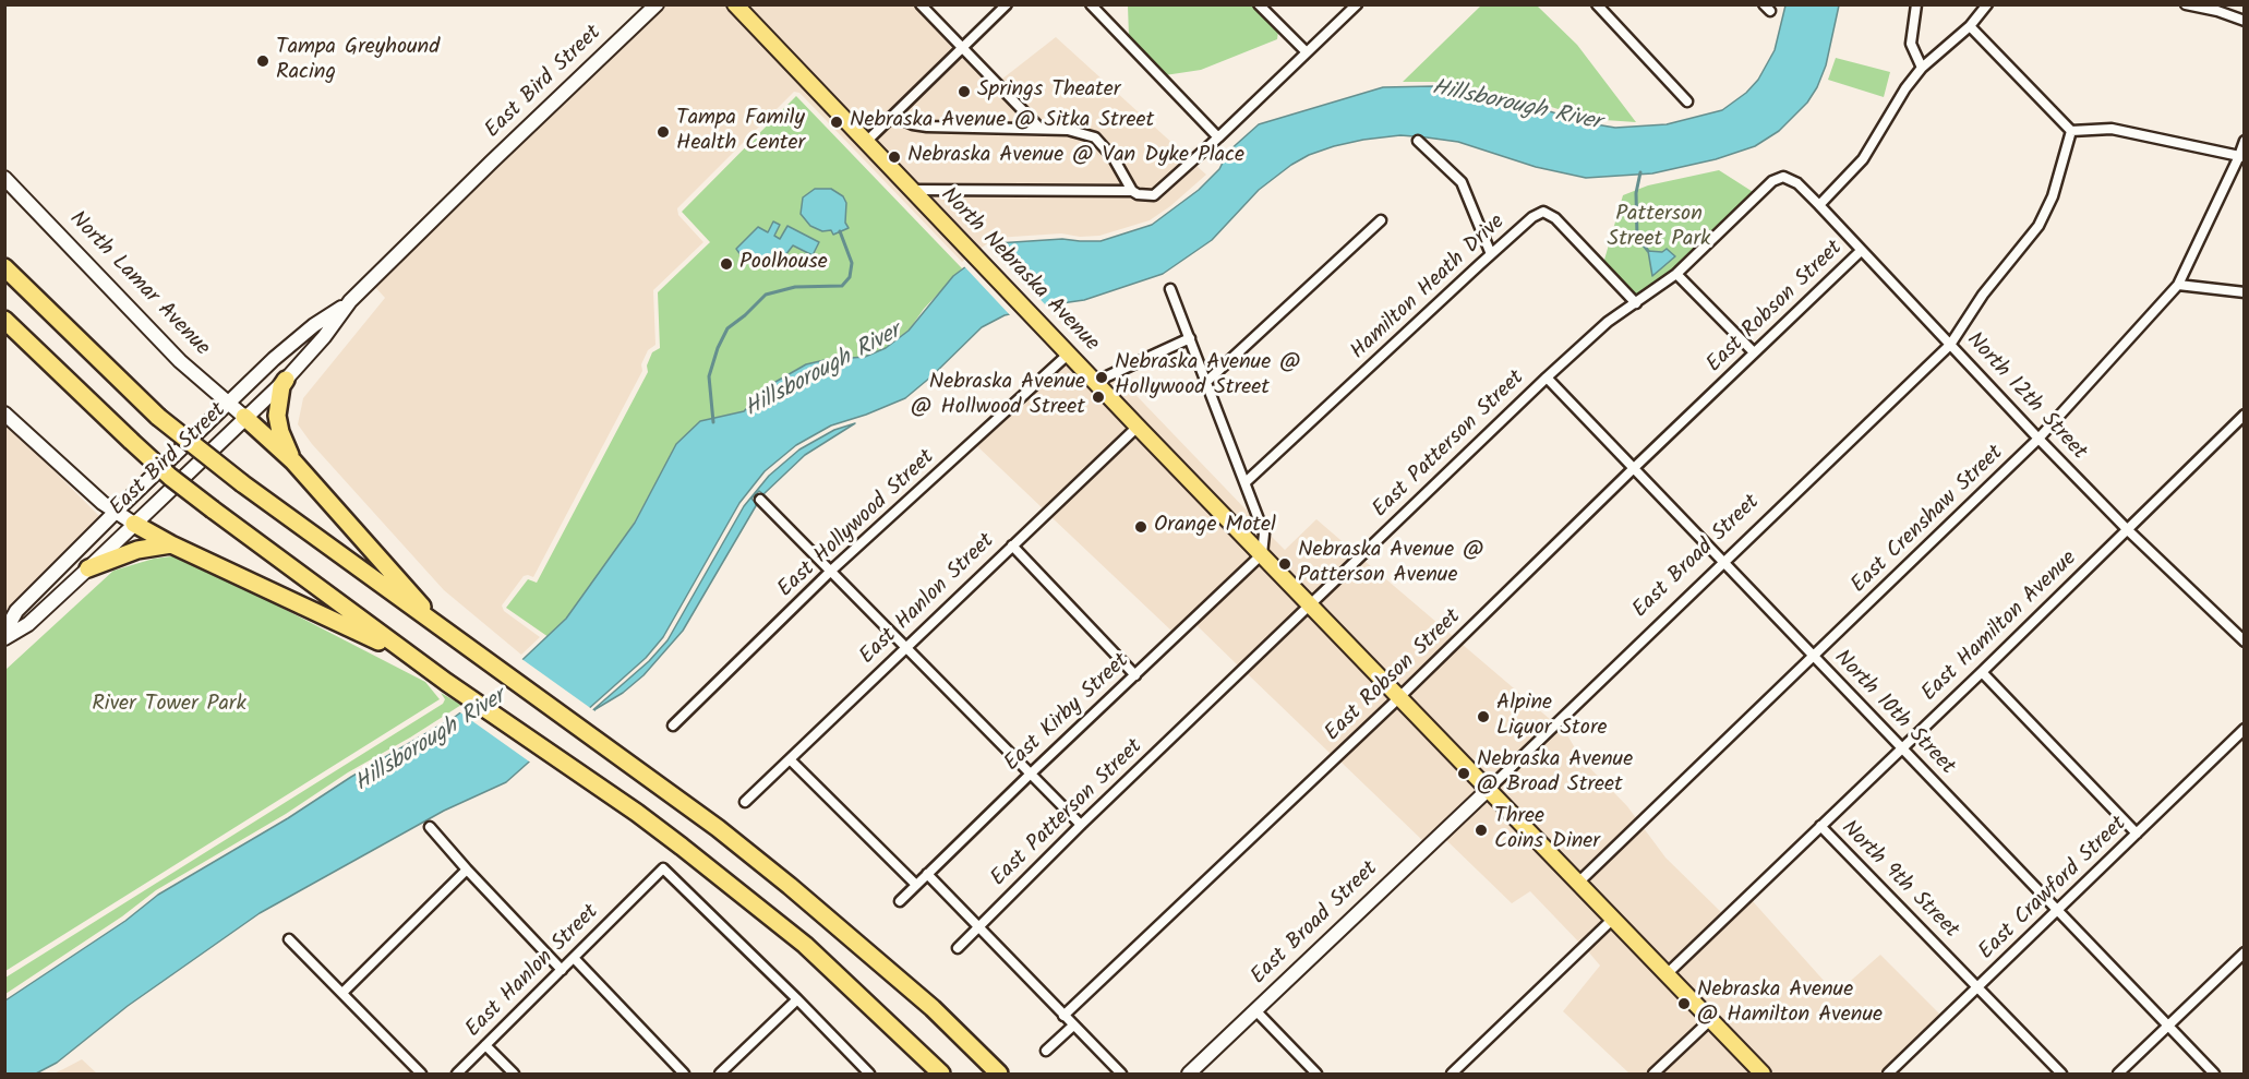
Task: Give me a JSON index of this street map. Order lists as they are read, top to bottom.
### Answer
{
  "streets": {
    "main road": ["North Nebraska Avenue"],
    "street": [
      "East Bird Street",
      "North Lamar Avenue",
      "Hamilton Heath Drive",
      "East Robson Street",
      "North 12th Street",
      "East Patterson Street",
      "East Crenshaw Street",
      "East Hollywood Street",
      "East Broad Street",
      "East Hanlon Street",
      "East Hamilton Avenue",
      "East Kirby Street",
      "North 10th Street",
      "North 9th Street",
      "East Crawford Street"
    ]
  },
  "crossings": [
    ["East Bird Street", "North Lamar Avenue"],
    ["North Nebraska Avenue", "East Robson Street"],
    ["North Nebraska Avenue", "East Patterson Street"],
    ["North Nebraska Avenue", "East Crenshaw Street"],
    ["North Nebraska Avenue", "East Hollywood Street"],
    ["North Nebraska Avenue", "East Broad Street"],
    ["North Nebraska Avenue", "East Hanlon Street"],
    ["North Nebraska Avenue", "East Hamilton Avenue"],
    ["North Nebraska Avenue", "East Kirby Street"],
    ["Hamilton Heath Drive", "East Patterson Street"],
    ["East Robson Street", "North 12th Street"],
    ["East Robson Street", "North 10th Street"],
    ["North 12th Street", "East Patterson Street"],
    ["North 12th Street", "East Crenshaw Street"],
    ["North 12th Street", "East Broad Street"],
    ["North 12th Street", "East Hamilton Avenue"],
    ["East Patterson Street", "North 10th Street"],
    ["East Crenshaw Street", "North 10th Street"],
    ["East Broad Street", "North 10th Street"],
    ["East Hamilton Avenue", "North 10th Street"],
    ["East Hamilton Avenue", "North 9th Street"],
    ["North 10th Street", "East Crawford Street"],
    ["North 9th Street", "East Crawford Street"]
  ],
  "water": ["Hillsborough River"],
  "parks": ["Patterson Street Park", "River Tower Park"],
  "places": [
    "Tampa Greyhound Racing",
    "Springs Theater",
    "Nebraska Avenue @ Sitka Street",
    "Tampa Family Health Center",
    "Nebraska Avenue @ Van Dyke Place",
    "Poolhouse",
    "Nebraska Avenue @ Hollywood Street",
    "Nebraska Avenue @ Hollwood Street",
    "Orange Motel",
    "Nebraska Avenue @ Patterson Avenue",
    "Alpine Liquor Store",
    "Nebraska Avenue @ Broad Street",
    "Three Coins Diner",
    "Nebraska Avenue @ Hamilton Avenue"
  ]
}
